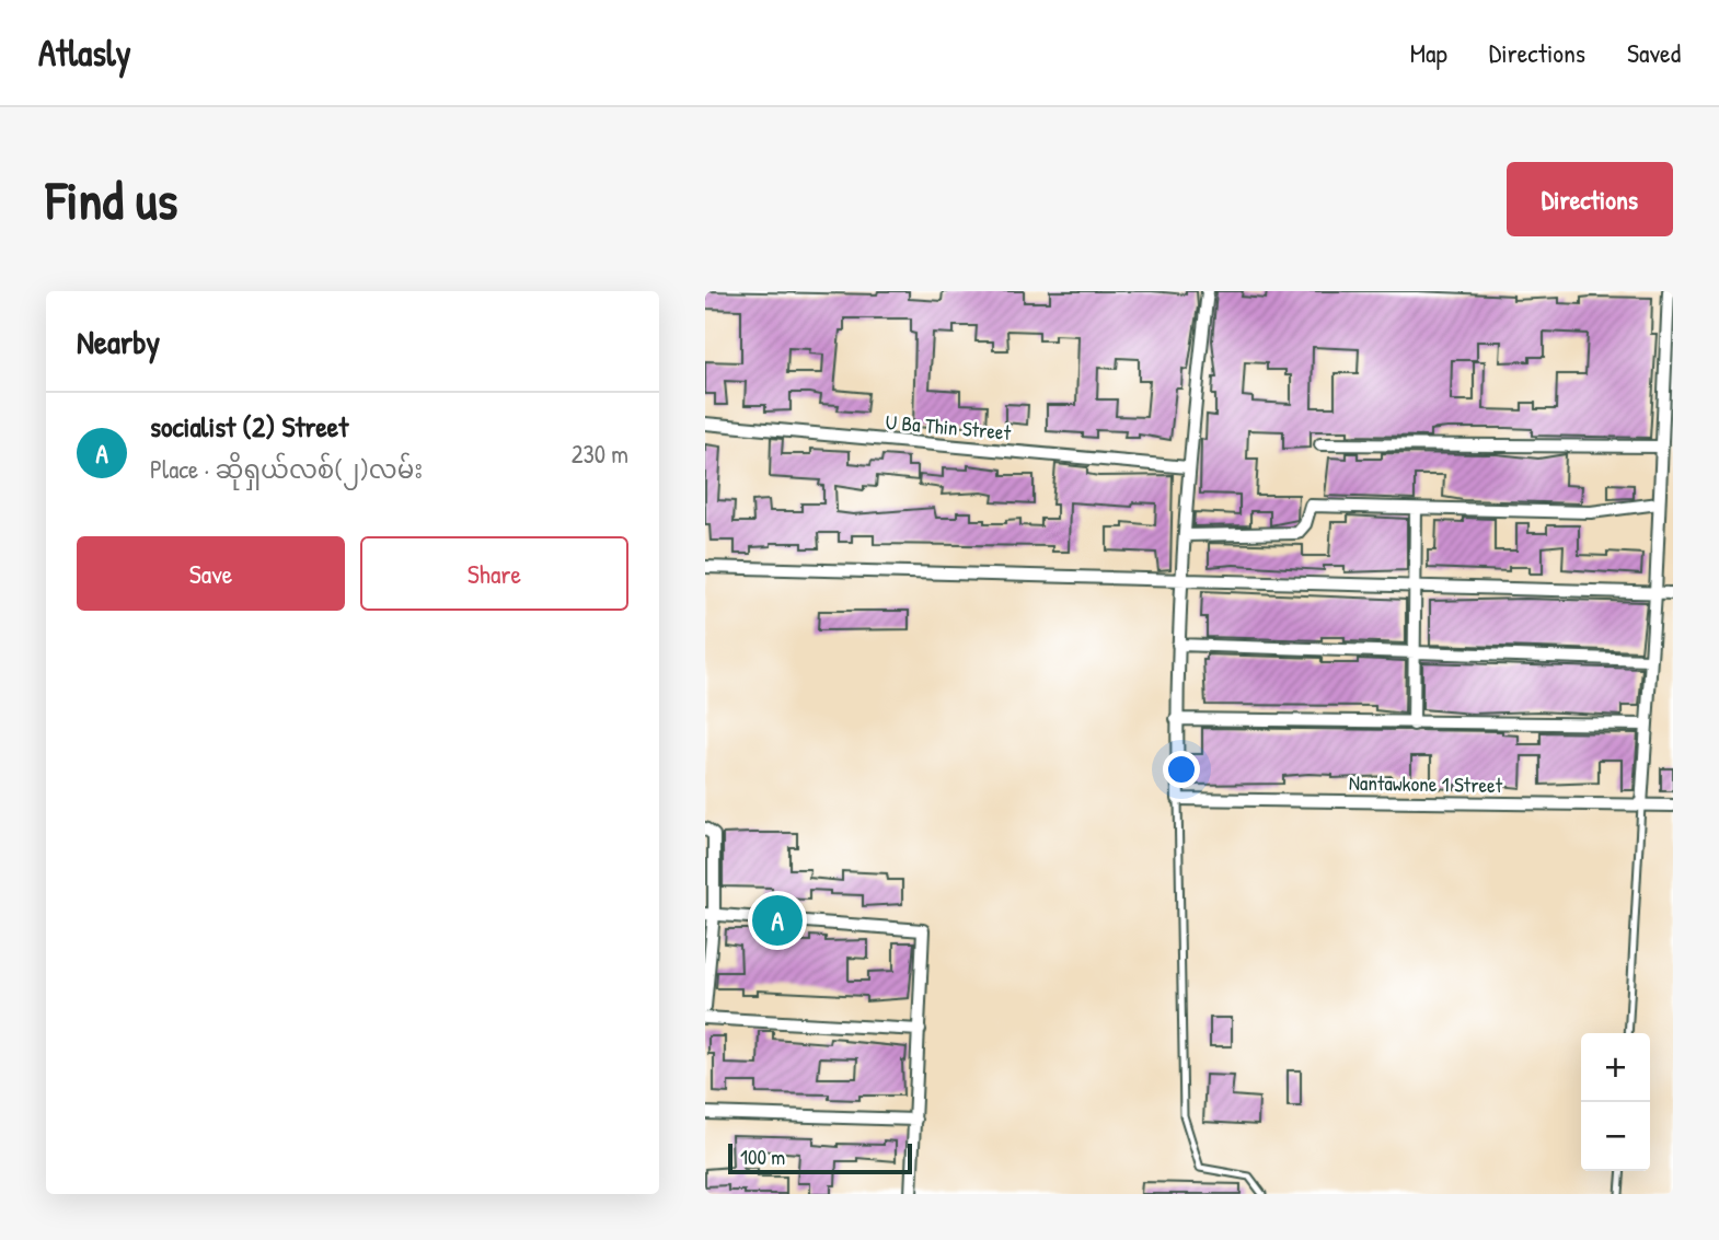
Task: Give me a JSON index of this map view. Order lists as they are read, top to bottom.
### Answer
{
  "streets": {
    "street": ["U Ba Thin Street", "Nantawkone 1 Street"]
  },
  "scale_bar": "100 m",
  "page": {
    "header": "Atlasly",
    "nav": ["Map", "Directions", "Saved"],
    "buttons": [
      "Directions",
      ["Save", "Share"]
    ],
    "title": "Find us",
    "heading": "Nearby",
    "list": [
      {
        "mark": "A",
        "name": "socialist (2) Street",
        "note": "Place · ဆိုရှယ်လစ်(၂)လမ်း",
        "value": "230 m"
      }
    ],
    "pins": "A",
    "map_buttons": ["+", "−"],
    "scale": "100 m"
  }
}
